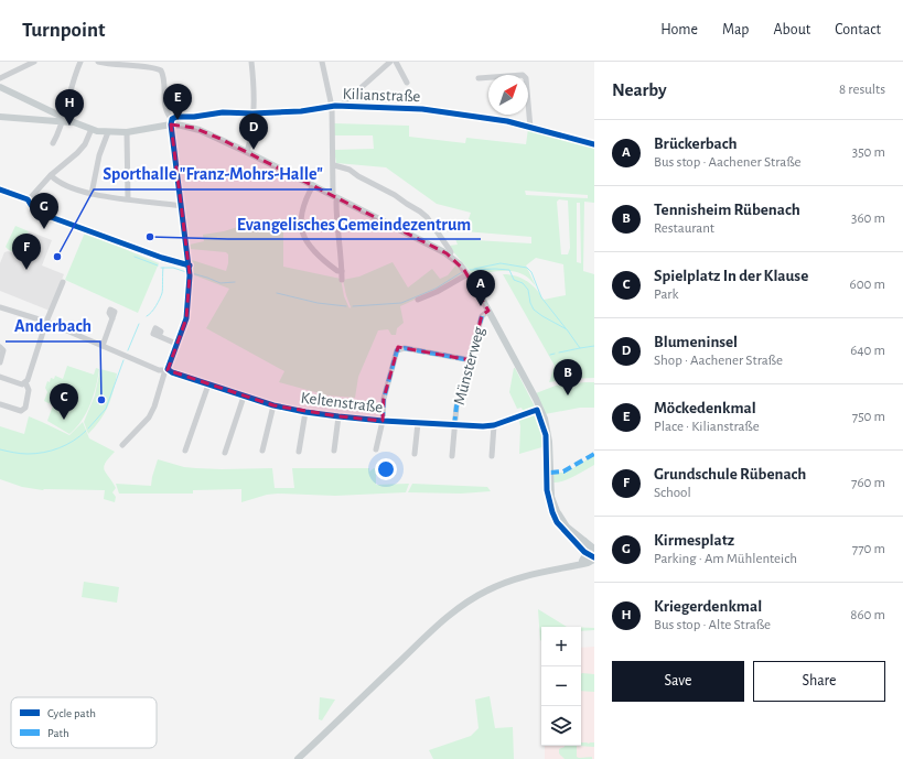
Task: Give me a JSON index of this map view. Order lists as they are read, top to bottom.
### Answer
{
  "streets": {
    "street": ["Kilianstraße", "Münsterweg", "Keltenstraße"]
  },
  "crossings": [
    ["Münsterweg", "Keltenstraße"]
  ],
  "places": ["Evangelisches Gemeindezentrum", "Sporthalle \"Franz-Mohrs-Halle\"", "Anderbach"],
  "legend": ["Cycle path", "Path"],
  "north": "top right",
  "page": {
    "header": "Turnpoint",
    "nav": [
      "Home",
      "Map",
      "About",
      "Contact"
    ],
    "heading": ["Nearby", "8 results"],
    "pins": [
      "E",
      "H",
      "D",
      "G",
      "F",
      "A",
      "B",
      "C"
    ],
    "list": [
      {
        "mark": "A",
        "name": "Brückerbach",
        "note": "Bus stop · Aachener Straße",
        "value": "350 m"
      },
      {
        "mark": "B",
        "name": "Tennisheim Rübenach",
        "note": "Restaurant",
        "value": "360 m"
      },
      {
        "mark": "C",
        "name": "Spielplatz In der Klause",
        "note": "Park",
        "value": "600 m"
      },
      {
        "mark": "D",
        "name": "Blumeninsel",
        "note": "Shop · Aachener Straße",
        "value": "640 m"
      },
      {
        "mark": "E",
        "name": "Möckedenkmal",
        "note": "Place · Kilianstraße",
        "value": "750 m"
      },
      {
        "mark": "F",
        "name": "Grundschule Rübenach",
        "note": "School",
        "value": "760 m"
      },
      {
        "mark": "G",
        "name": "Kirmesplatz",
        "note": "Parking · Am Mühlenteich",
        "value": "770 m"
      },
      {
        "mark": "H",
        "name": "Kriegerdenkmal",
        "note": "Bus stop · Alte Straße",
        "value": "860 m"
      }
    ],
    "map_buttons": ["+", "−"],
    "buttons": ["Save", "Share"]
  }
}
